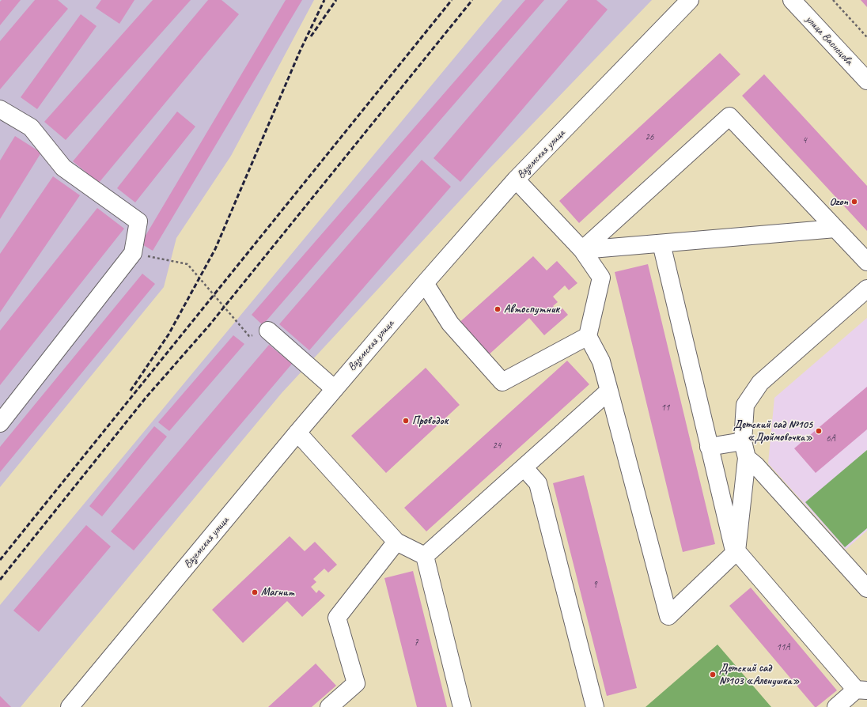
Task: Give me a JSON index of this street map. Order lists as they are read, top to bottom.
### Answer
{
  "streets": {
    "street": ["улица Васнецова", "Вяземская улица"]
  },
  "places": [
    "Ozon",
    "Автоспутник",
    "Проводок",
    "Детский сад №105 «Дюймовочка»",
    "Магнит",
    "Детский сад №103 «Аленушка»"
  ],
  "house_numbers": [
    "26",
    "4",
    "11",
    "6А",
    "24",
    "9",
    "7",
    "11А"
  ]
}
